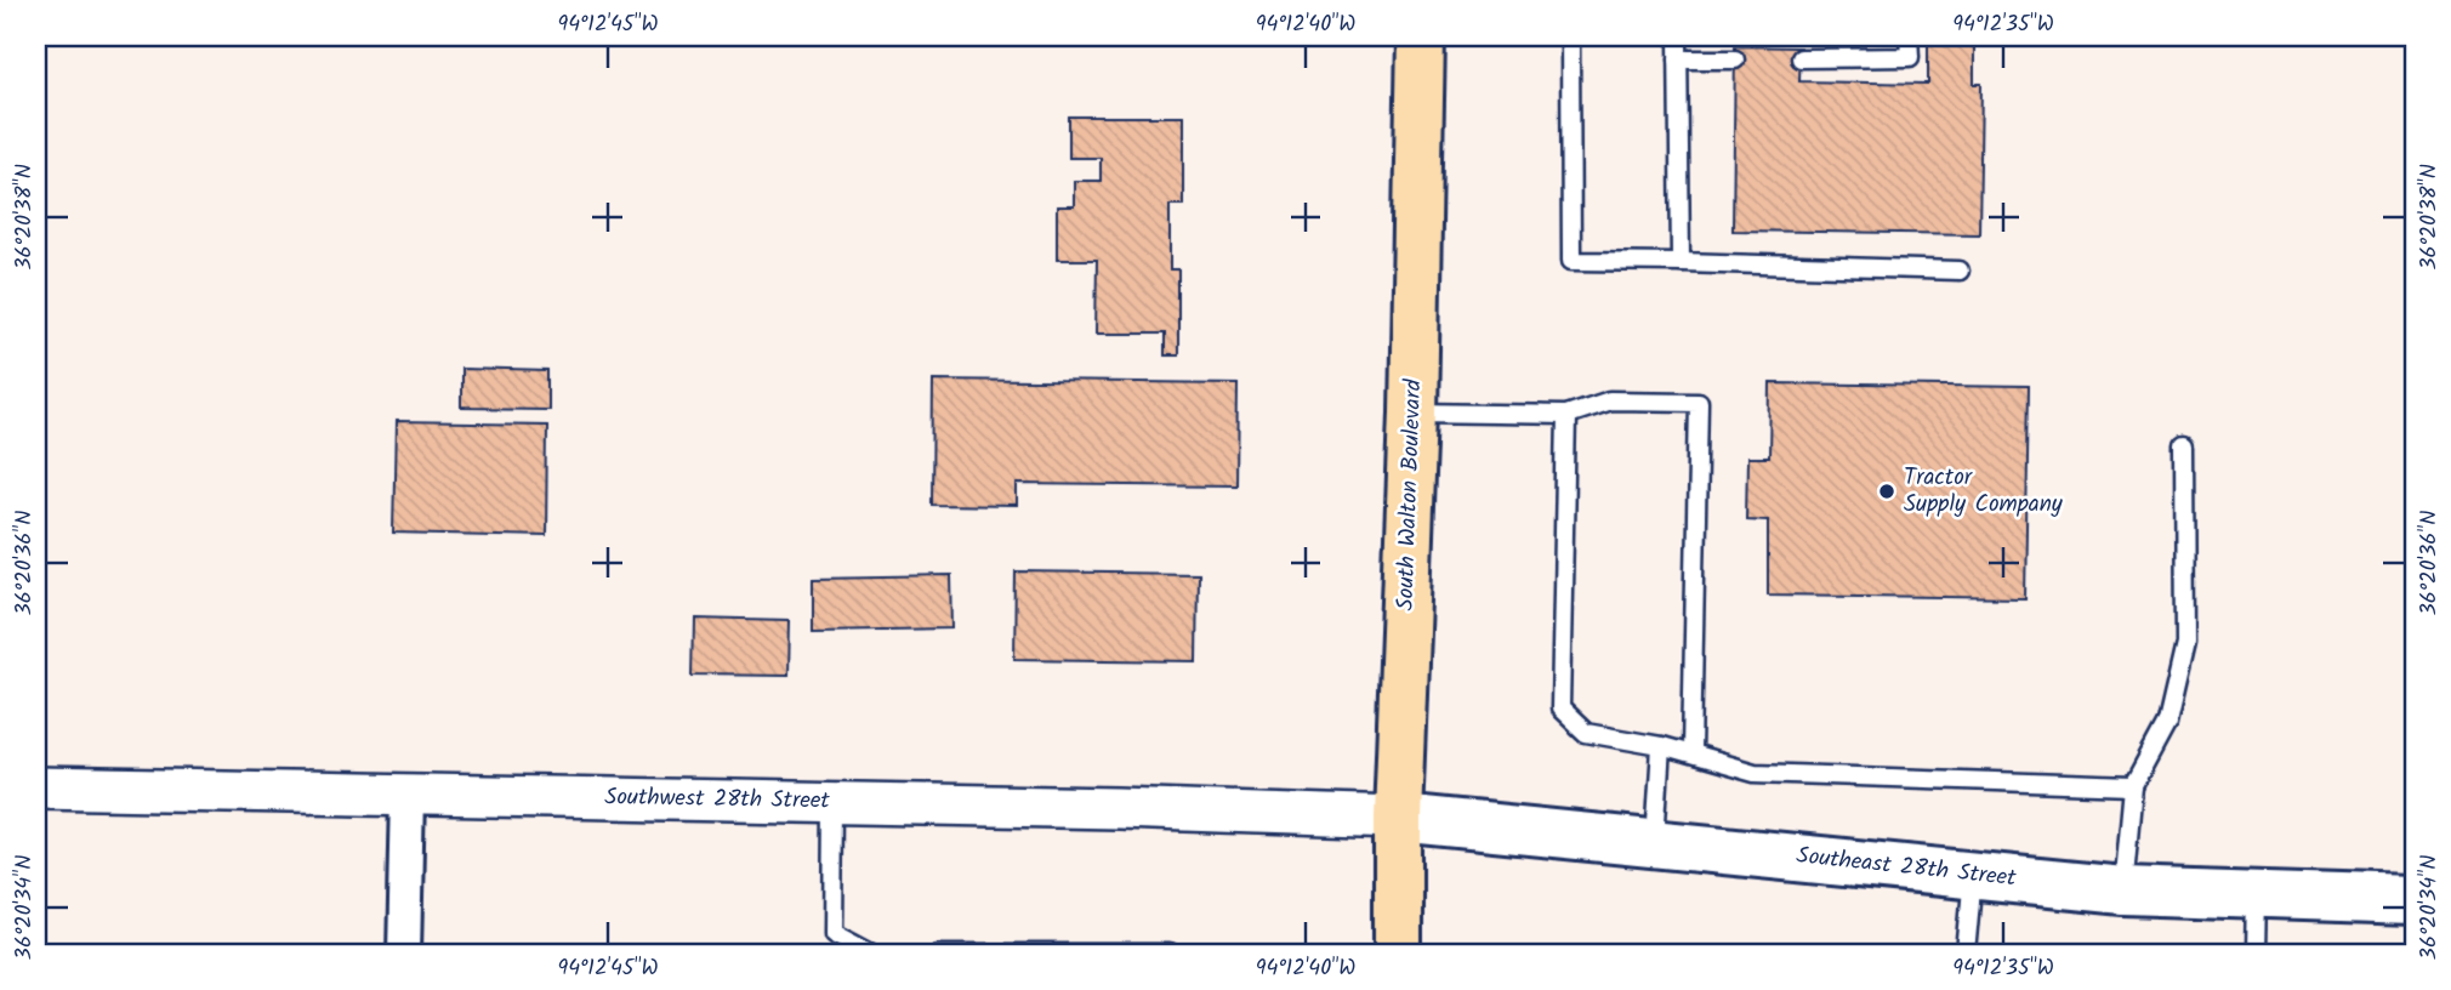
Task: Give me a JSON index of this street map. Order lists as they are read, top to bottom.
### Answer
{
  "streets": {
    "main road": ["South Walton Boulevard", "Southeast 28th Street"],
    "street": ["Southwest 28th Street"]
  },
  "crossings": [
    ["South Walton Boulevard", "Southwest 28th Street"],
    ["South Walton Boulevard", "Southeast 28th Street"],
    ["Southwest 28th Street", "Southeast 28th Street"]
  ],
  "places": ["Tractor Supply Company"],
  "coordinates": [
    "94°12'45\"W",
    "94°12'40\"W",
    "94°12'35\"W",
    "36°20'38\"N",
    "36°20'36\"N",
    "36°20'34\"N"
  ]
}
